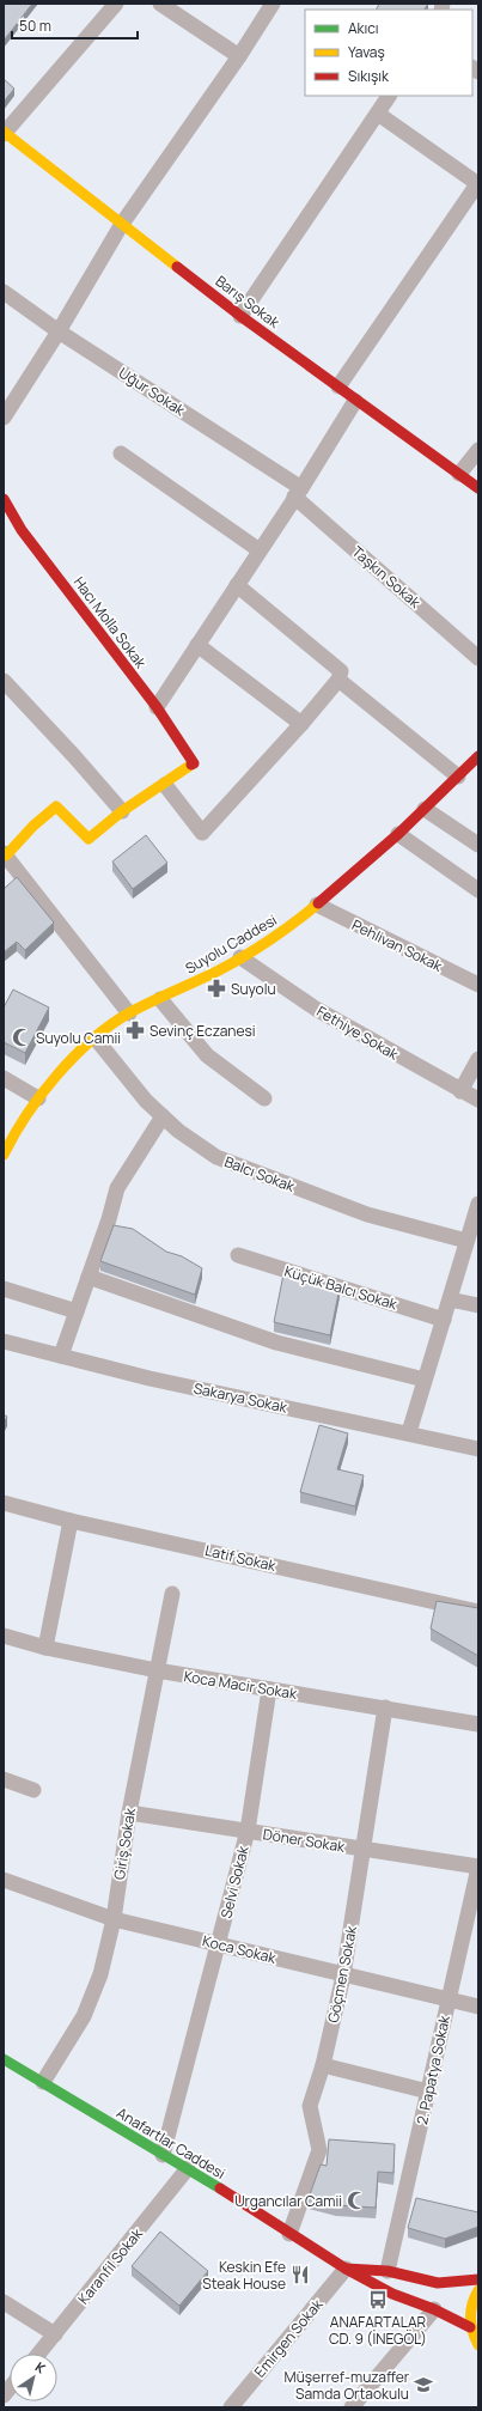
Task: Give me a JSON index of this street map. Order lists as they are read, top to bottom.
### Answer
{
  "streets": {
    "street": [
      "Barış Sokak",
      "Uğur Sokak",
      "Taşkın Sokak",
      "Hacı Molla Sokak",
      "Suyolu Caddesi",
      "Pehlivan Sokak",
      "Fethiye Sokak",
      "Balcı Sokak",
      "Küçük Balcı Sokak",
      "Sakarya Sokak",
      "Latif Sokak",
      "Koca Macir Sokak",
      "Döner Sokak",
      "Giriş Sokak",
      "Selvi Sokak",
      "Koca Sokak",
      "Göçmen Sokak",
      "2. Papatya Sokak",
      "Anafartlar Caddesi",
      "Karanfil Sokak",
      "Emirgen Sokak"
    ]
  },
  "crossings": [
    ["Uğur Sokak", "Taşkın Sokak"],
    ["Suyolu Caddesi", "Pehlivan Sokak"],
    ["Suyolu Caddesi", "Fethiye Sokak"],
    ["Suyolu Caddesi", "Balcı Sokak"],
    ["Koca Macir Sokak", "Giriş Sokak"],
    ["Koca Macir Sokak", "Selvi Sokak"],
    ["Koca Macir Sokak", "Göçmen Sokak"],
    ["Döner Sokak", "Giriş Sokak"],
    ["Döner Sokak", "Selvi Sokak"],
    ["Döner Sokak", "Göçmen Sokak"],
    ["Döner Sokak", "2. Papatya Sokak"],
    ["Giriş Sokak", "Koca Sokak"],
    ["Giriş Sokak", "Anafartlar Caddesi"],
    ["Selvi Sokak", "Koca Sokak"],
    ["Selvi Sokak", "Anafartlar Caddesi"],
    ["Koca Sokak", "Göçmen Sokak"],
    ["Koca Sokak", "2. Papatya Sokak"],
    ["Göçmen Sokak", "Anafartlar Caddesi"],
    ["Anafartlar Caddesi", "Karanfil Sokak"],
    ["Anafartlar Caddesi", "Emirgen Sokak"]
  ],
  "places": {
    "pharmacy": ["Suyolu", "Sevinç Eczanesi"],
    "mosque": ["Suyolu Camii", "Urgancılar Camii"],
    "restaurant": ["Keskin Efe Steak House"],
    "bus stop": ["ANAFARTALAR CD. 9 (İNEGÖL)"],
    "school or university": ["Müşerref-muzaffer Samda Ortaokulu"]
  },
  "legend": ["Akıcı", "Yavaş", "Sıkışık"],
  "scale_bar": "50 m",
  "north": "top right"
}
